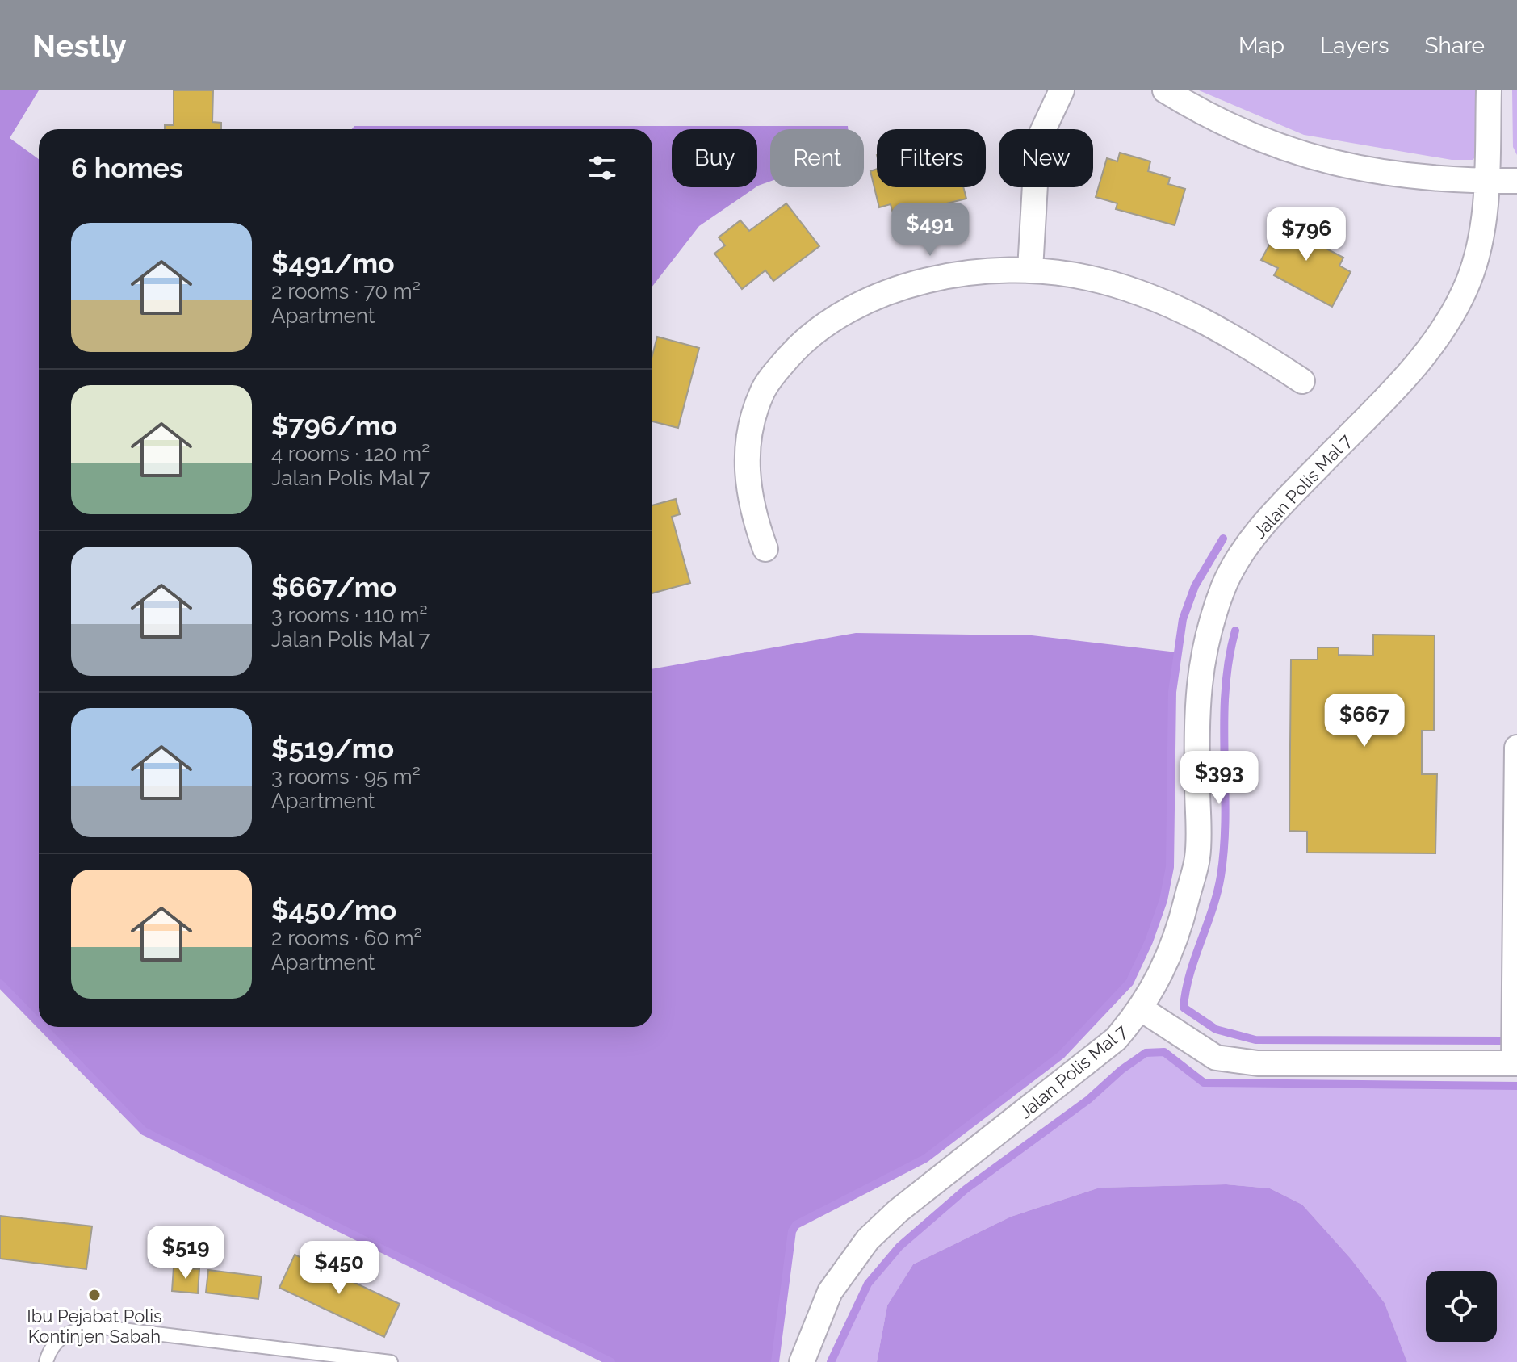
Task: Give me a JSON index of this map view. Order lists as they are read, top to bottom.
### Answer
{
  "streets": {
    "street": ["Jalan Polis Mal 7"]
  },
  "places": ["Ibu Pejabat Polis Kontinjen Sabah"],
  "page": {
    "header": "Nestly",
    "nav": ["Map", "Layers", "Share"],
    "chip": [
      "Buy",
      "Rent",
      "Filters",
      "New"
    ],
    "heading": "6 homes",
    "price": [
      "$491",
      "$796",
      "$667",
      "$393",
      "$519",
      "$450"
    ],
    "list": [
      {
        "name": "$491/mo",
        "note": "2 rooms · 70 m² · Apartment"
      },
      {
        "name": "$796/mo",
        "note": "4 rooms · 120 m² · Jalan Polis Mal 7"
      },
      {
        "name": "$667/mo",
        "note": "3 rooms · 110 m² · Jalan Polis Mal 7"
      },
      {
        "name": "$519/mo",
        "note": "3 rooms · 95 m² · Apartment"
      },
      {
        "name": "$450/mo",
        "note": "2 rooms · 60 m² · Apartment"
      }
    ]
  }
}
